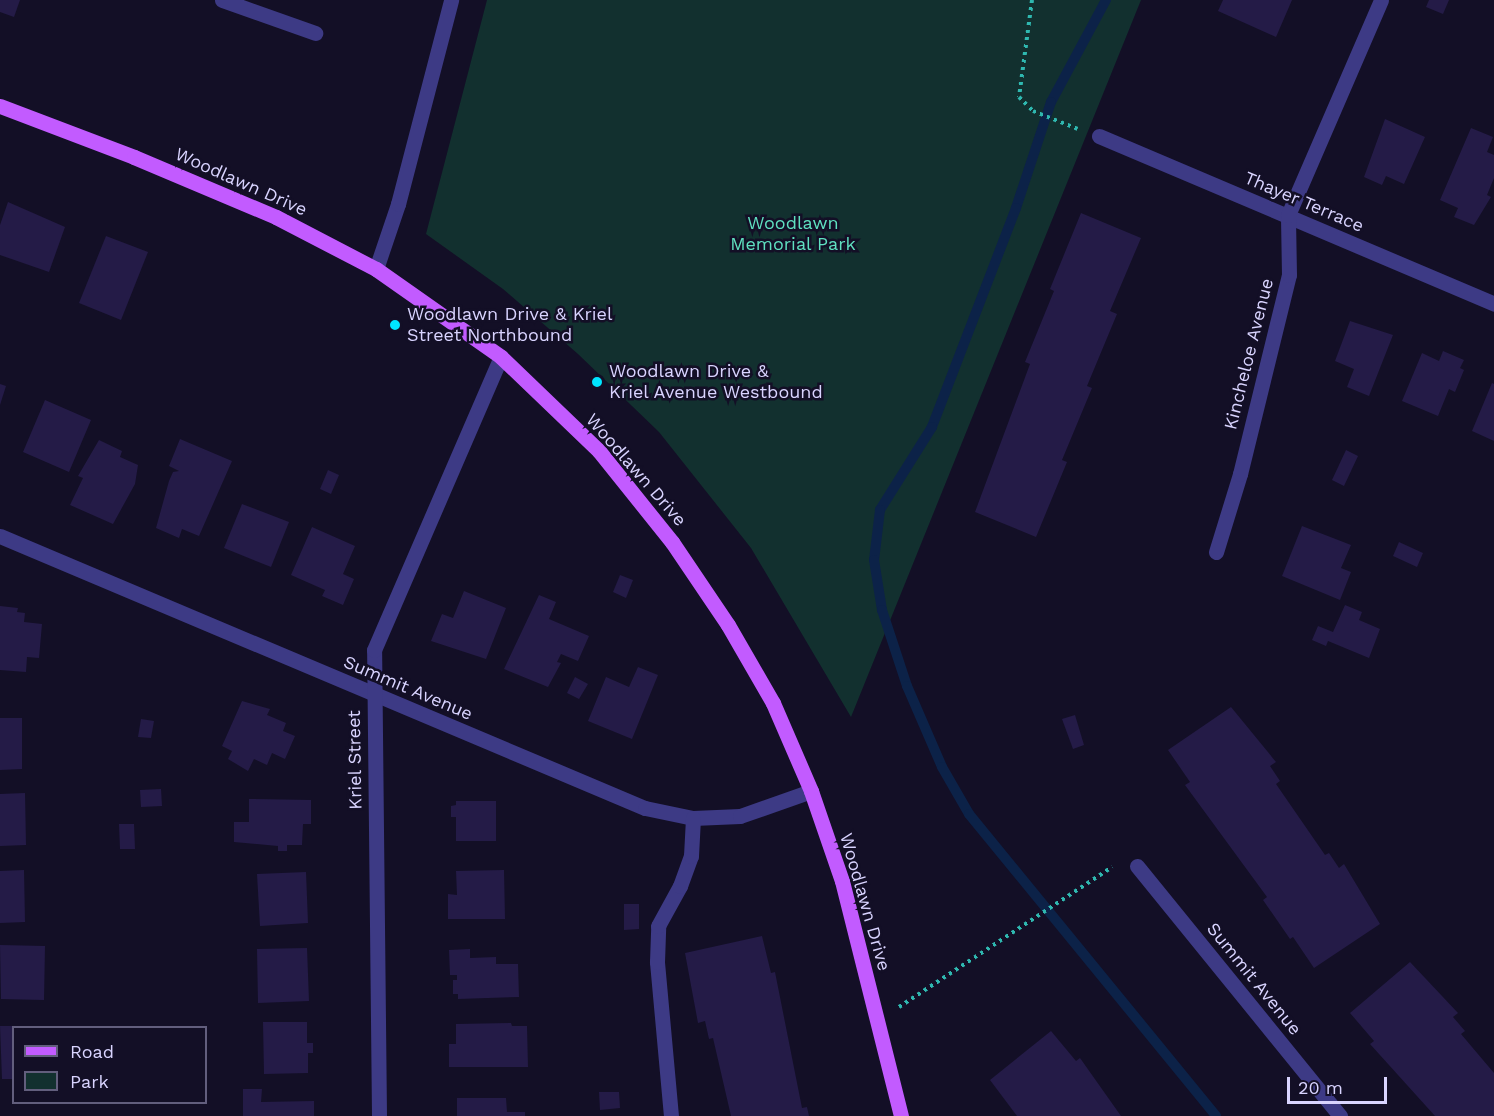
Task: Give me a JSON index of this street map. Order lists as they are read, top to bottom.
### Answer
{
  "streets": {
    "main road": ["Woodlawn Drive"],
    "street": [
      "Thayer Terrace",
      "Kincheloe Avenue",
      "Summit Avenue",
      "Kriel Street"
    ]
  },
  "crossings": [
    ["Woodlawn Drive", "Summit Avenue"],
    ["Woodlawn Drive", "Kriel Street"],
    ["Thayer Terrace", "Kincheloe Avenue"],
    ["Summit Avenue", "Kriel Street"]
  ],
  "parks": ["Woodlawn Memorial Park"],
  "places": ["Woodlawn Drive & Kriel Street Northbound", "Woodlawn Drive & Kriel Avenue Westbound"],
  "legend": ["Road", "Park"],
  "scale_bar": "20 m"
}
